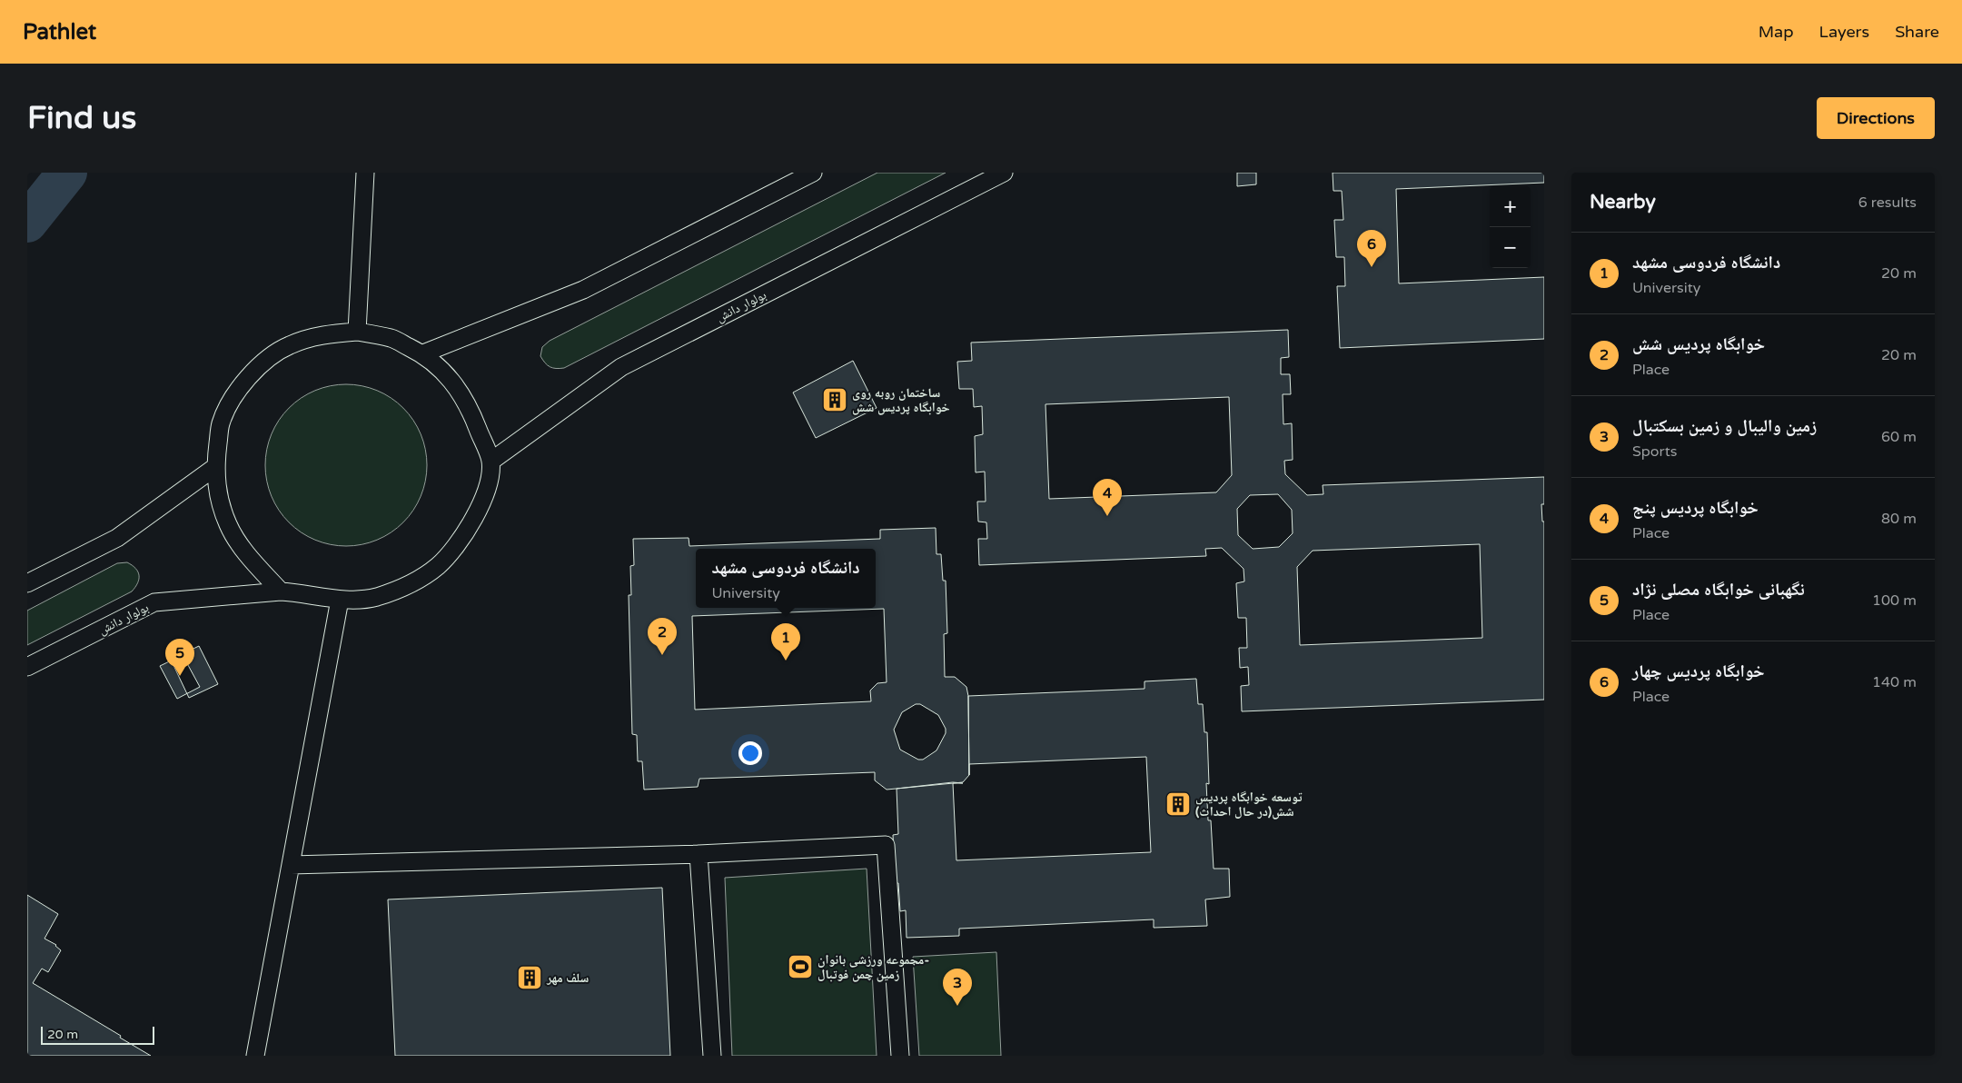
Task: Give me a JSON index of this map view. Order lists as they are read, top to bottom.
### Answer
{
  "streets": {
    "lane": ["بولوار دانش"]
  },
  "places": {
    "building": ["ساختمان روبه روی خوابگاه پردیس شش", "توسعه خوابگاه پردیس شش(در حال احداث)", "سلف مهر"],
    "sports": ["مجموعه ورزشی بانوان- زمین چمن فوتبال"]
  },
  "scale_bar": "20 m",
  "page": {
    "header": "Pathlet",
    "nav": ["Map", "Layers", "Share"],
    "buttons": "Directions",
    "title": "Find us",
    "heading": ["Nearby", "6 results"],
    "map_buttons": ["+", "−"],
    "pins": [
      "6",
      "4",
      "2",
      "1",
      "5",
      "3"
    ],
    "list": [
      {
        "mark": "1",
        "name": "دانشگاه فردوسی مشهد",
        "note": "University",
        "value": "20 m"
      },
      {
        "mark": "2",
        "name": "خوابگاه پردیس شش",
        "note": "Place",
        "value": "20 m"
      },
      {
        "mark": "3",
        "name": "زمین والیبال و زمین بسکتبال",
        "note": "Sports",
        "value": "60 m"
      },
      {
        "mark": "4",
        "name": "خوابگاه پردیس پنج",
        "note": "Place",
        "value": "80 m"
      },
      {
        "mark": "5",
        "name": "نگهبانی خوابگاه مصلی نژاد",
        "note": "Place",
        "value": "100 m"
      },
      {
        "mark": "6",
        "name": "خوابگاه پردیس چهار",
        "note": "Place",
        "value": "140 m"
      }
    ],
    "popup": ["دانشگاه فردوسی مشهد", "University"],
    "scale": "20 m"
  }
}
